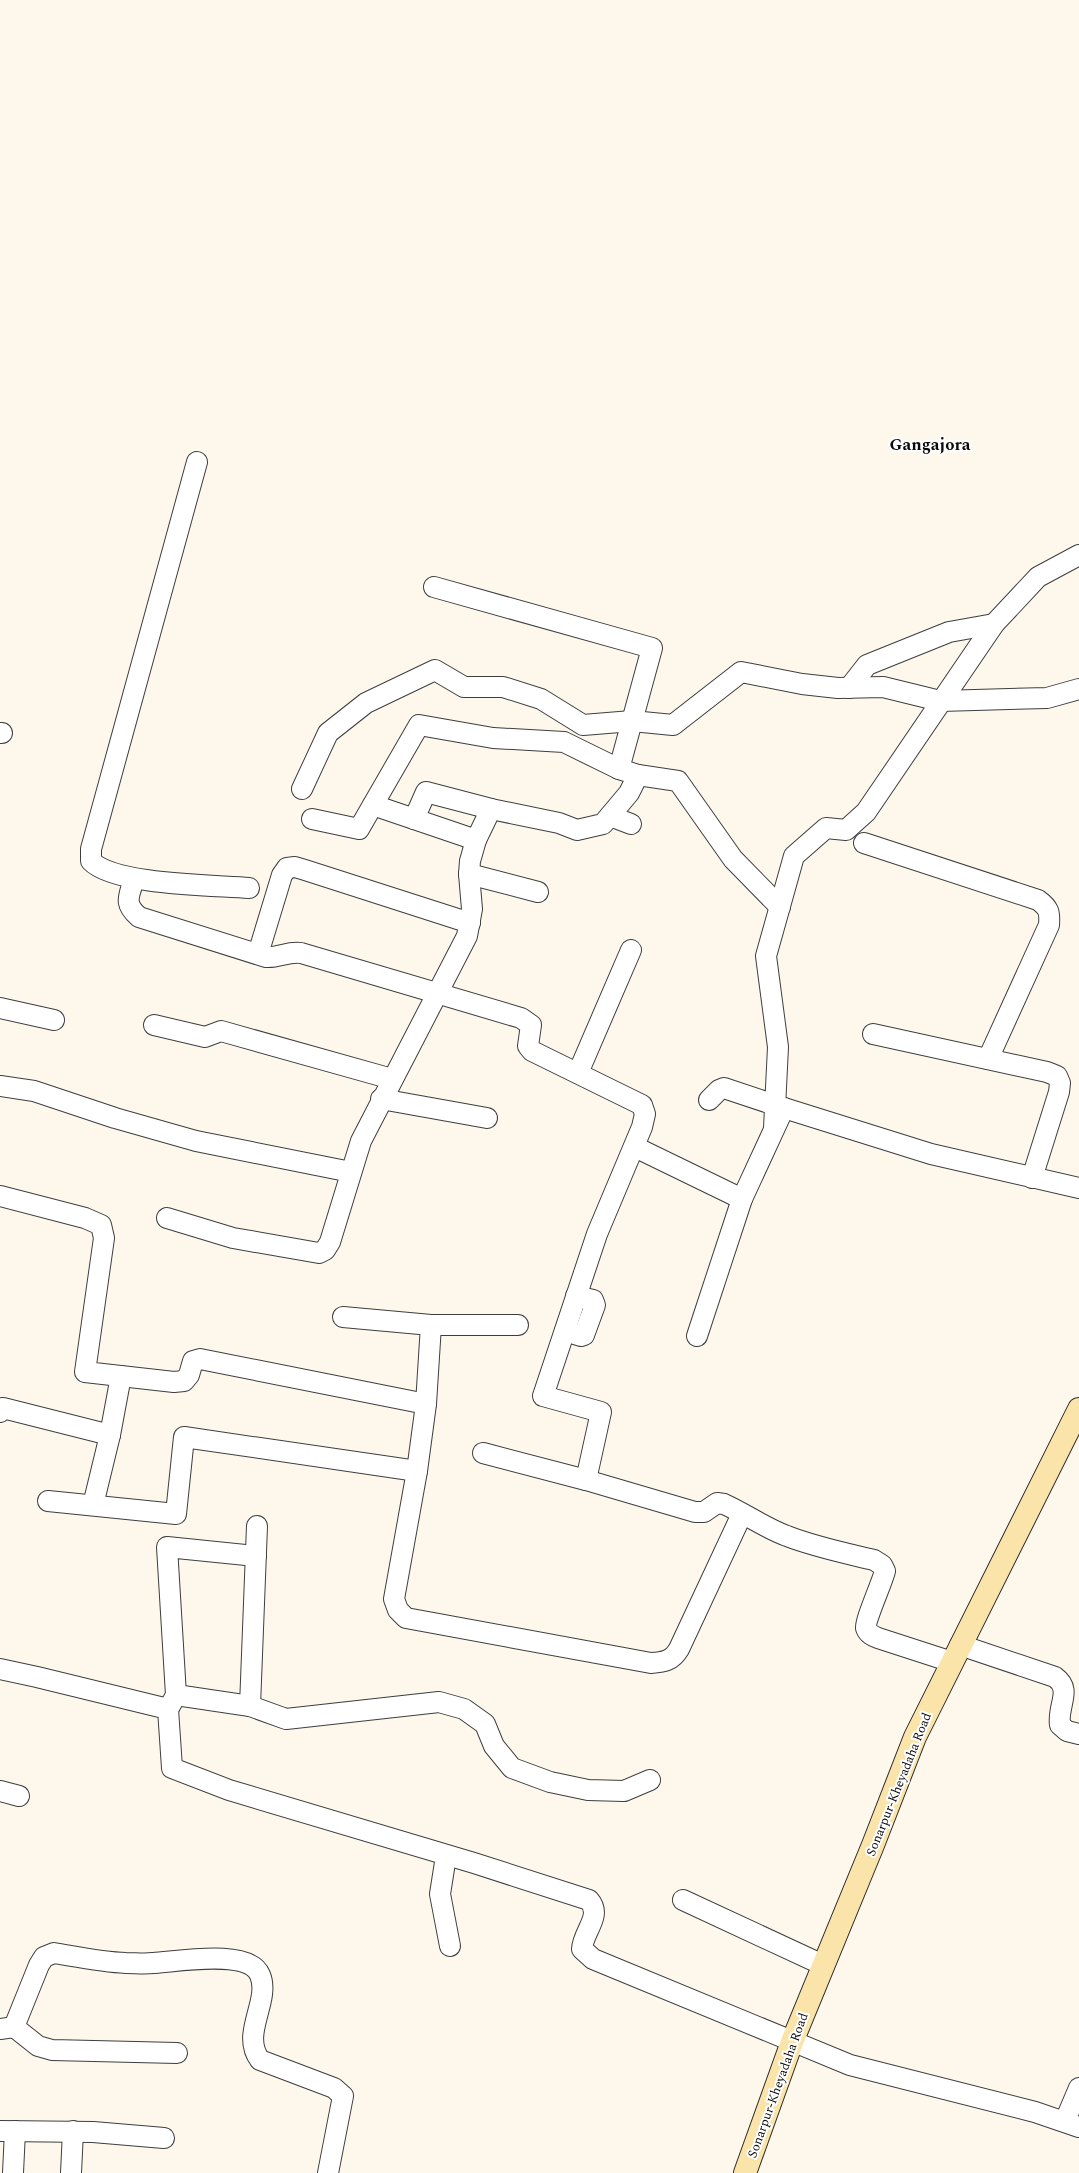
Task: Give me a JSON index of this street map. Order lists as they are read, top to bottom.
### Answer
{
  "streets": {
    "main road": ["Sonarpur-Kheyadaha Road"]
  },
  "districts": ["Gangajora"]
}
